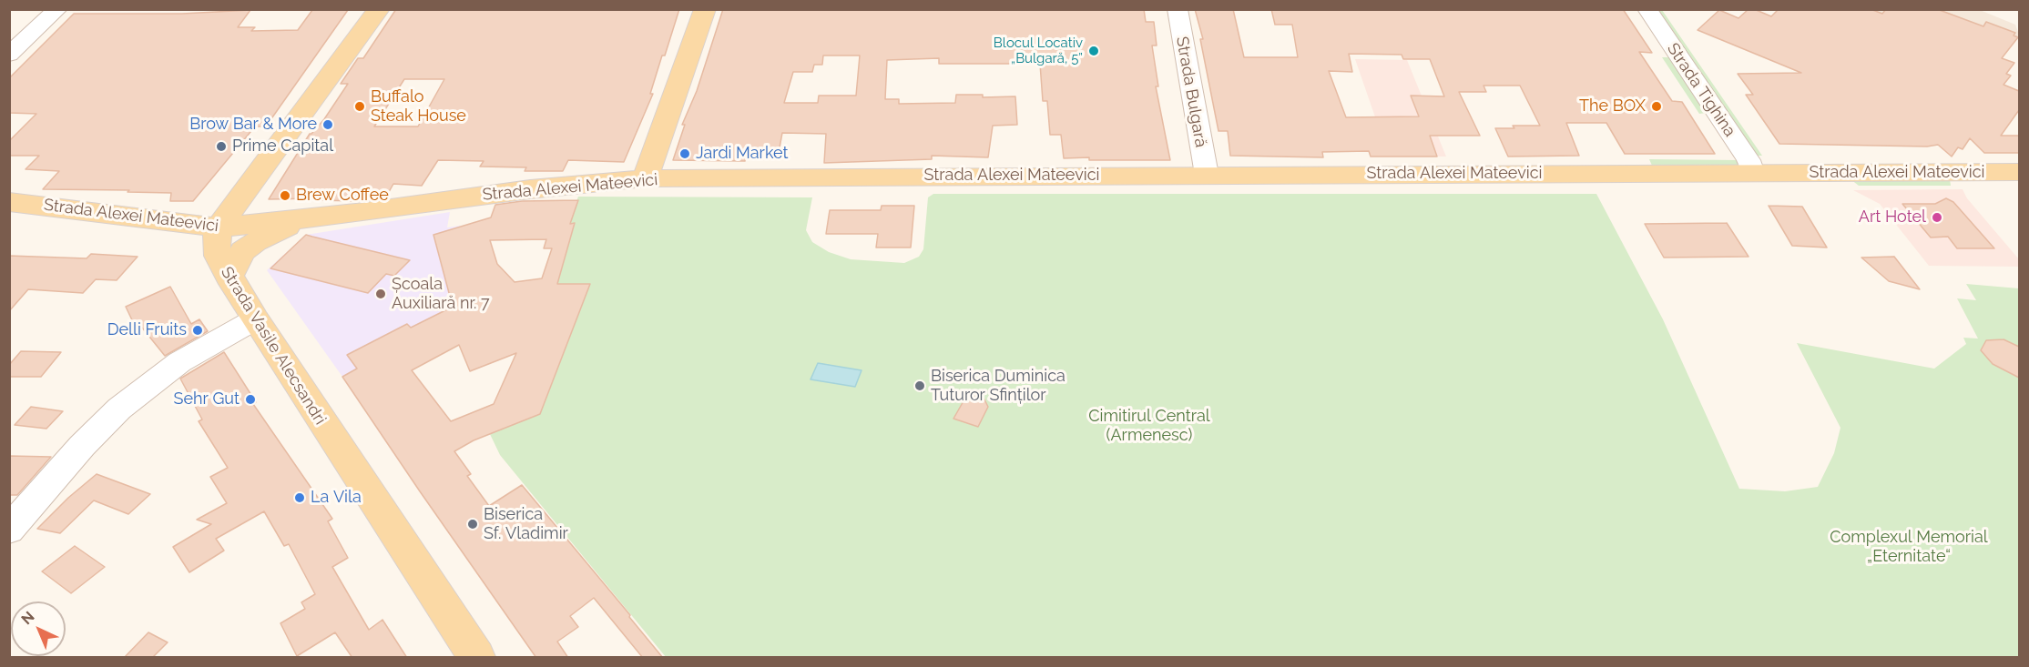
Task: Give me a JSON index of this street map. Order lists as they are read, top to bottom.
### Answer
{
  "streets": {
    "main road": ["Strada Alexei Mateevici", "Strada Vasile Alecsandri"],
    "street": ["Strada Tighina", "Strada Bulgară"]
  },
  "crossings": [
    ["Strada Tighina", "Strada Alexei Mateevici"],
    ["Strada Bulgară", "Strada Alexei Mateevici"],
    ["Strada Alexei Mateevici", "Strada Vasile Alecsandri"]
  ],
  "parks": ["Cimitirul Central (Armenesc)", "Complexul Memorial „Eternitate“"],
  "places": [
    "Blocul Locativ „Bulgară, 5”",
    "Buffalo Steak House",
    "The BOX",
    "Brow Bar & More",
    "Prime Capital",
    "Jardi Market",
    "Brew Coffee",
    "Art Hotel",
    "Școala Auxiliară nr. 7",
    "Delli Fruits",
    "Biserica Duminica Tuturor Sfinților",
    "Sehr Gut",
    "La Vila",
    "Biserica Sf. Vladimir"
  ],
  "north": "top left"
}
